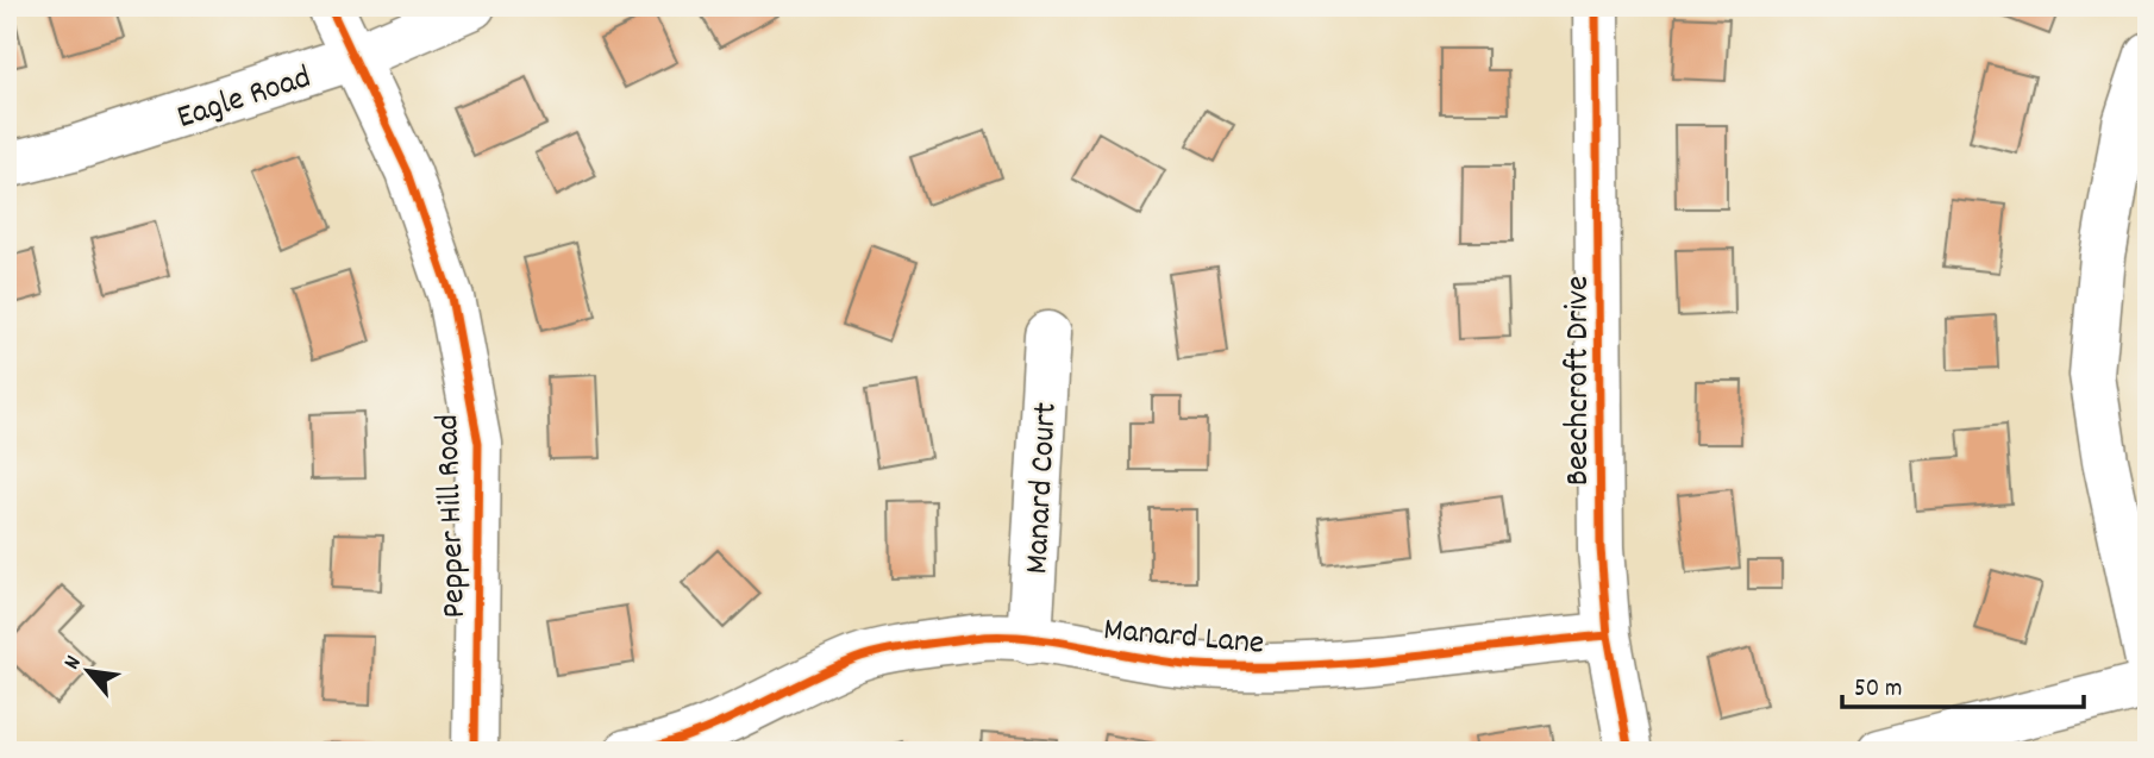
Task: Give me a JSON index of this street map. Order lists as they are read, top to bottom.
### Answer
{
  "streets": {
    "street": [
      "Eagle Road",
      "Beechcroft Drive",
      "Manard Court",
      "Pepper Hill Road",
      "Manard Lane"
    ]
  },
  "crossings": [
    ["Eagle Road", "Pepper Hill Road"],
    ["Beechcroft Drive", "Manard Lane"],
    ["Manard Court", "Manard Lane"]
  ],
  "scale_bar": "50 m",
  "north": "top left"
}
